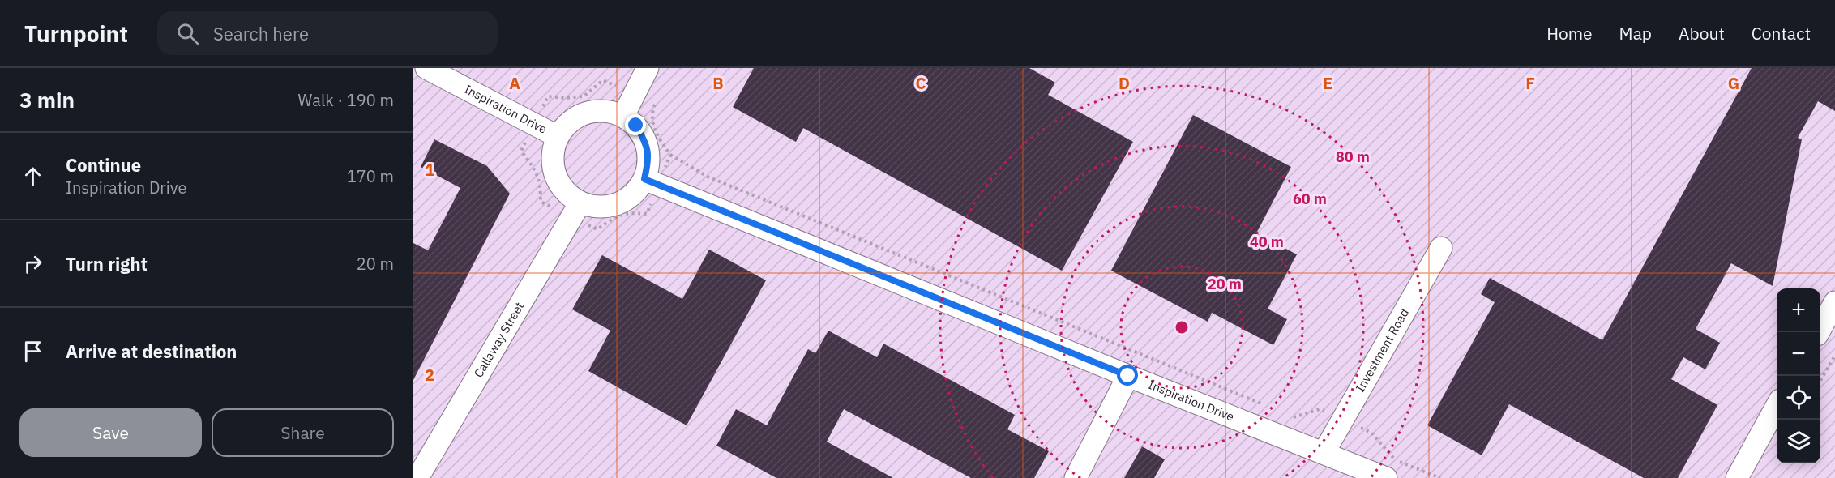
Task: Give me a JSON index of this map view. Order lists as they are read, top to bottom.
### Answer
{
  "streets": {
    "street": ["Inspiration Drive", "Callaway Street", "Investment Road"]
  },
  "crossings": [
    ["Inspiration Drive", "Callaway Street"],
    ["Inspiration Drive", "Investment Road"]
  ],
  "page": {
    "header": "Turnpoint",
    "search": "Search here",
    "nav": [
      "Home",
      "Map",
      "About",
      "Contact"
    ],
    "heading": ["3 min", "Walk · 190 m"],
    "list": [
      ["Continue", "Inspiration Drive", "170 m"],
      ["Turn right", "20 m"],
      "Arrive at destination"
    ],
    "map_buttons": ["+", "−"],
    "buttons": ["Save", "Share"]
  },
  "grid": {
    "columns": [
      "A",
      "B",
      "C",
      "D",
      "E",
      "F",
      "G"
    ],
    "rows": ["1", "2"]
  },
  "rings": [
    "80 m",
    "60 m",
    "40 m",
    "20 m"
  ]
}
